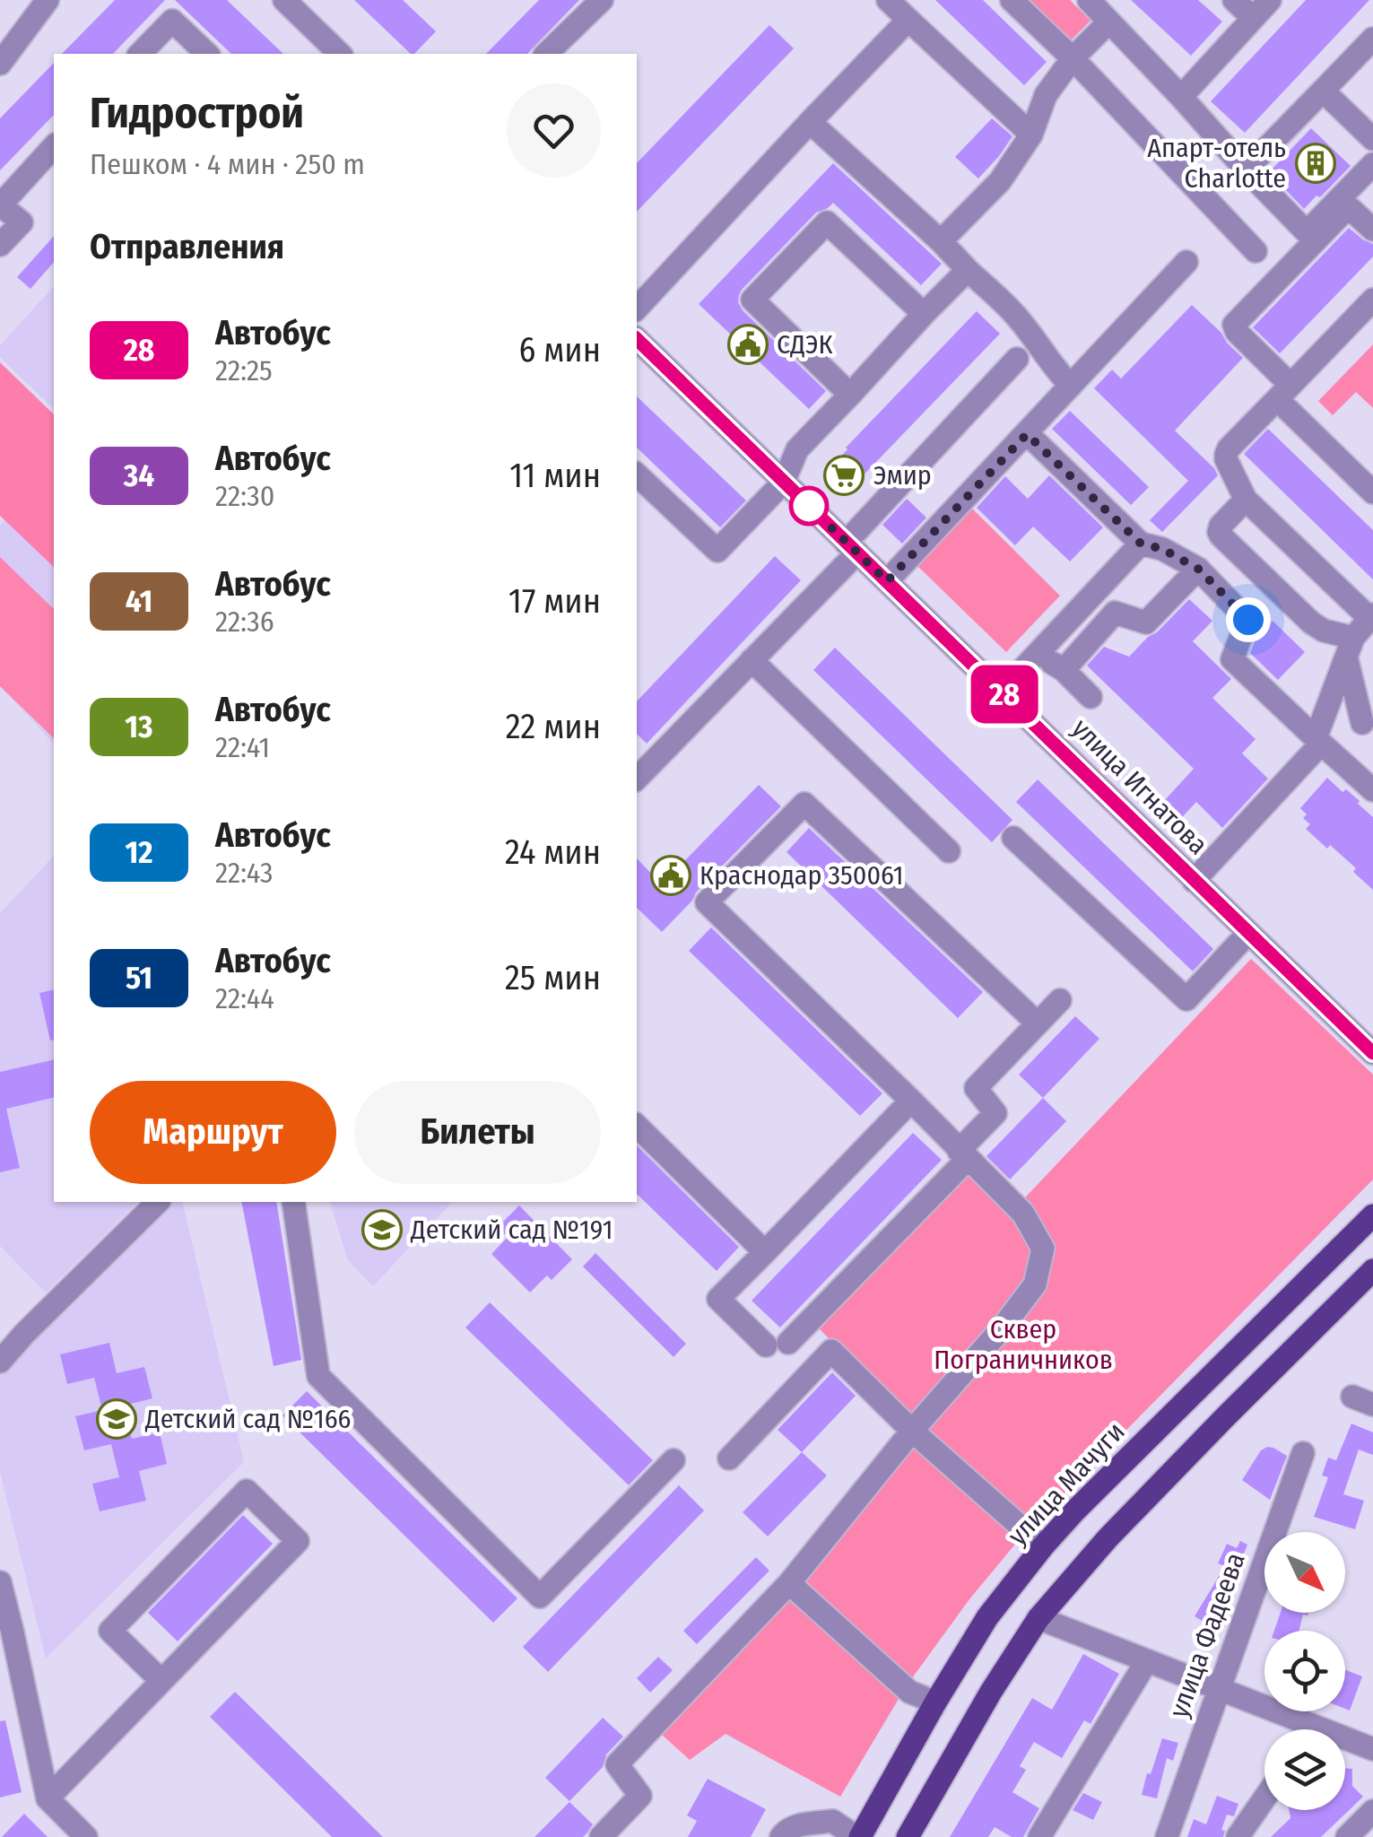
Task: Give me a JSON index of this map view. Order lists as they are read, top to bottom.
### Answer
{
  "streets": {
    "main road": ["улица Мачуги"],
    "street": ["улица Игнатова", "улица Фадеева"]
  },
  "parks": ["Сквер Пограничников"],
  "places": {
    "building": ["Апарт-отель Charlotte"],
    "public building": ["СДЭК", "Краснодар 350061"],
    "supermarket": ["Эмир"],
    "school or university": ["Детский сад №191", "Детский сад №166"]
  },
  "lines": ["bus line 28"],
  "north": "bottom right",
  "page": {
    "on_map": "28",
    "heading": [
      ["Гидрострой", "Пешком · 4 мин · 250 m"],
      "Отправления"
    ],
    "list": [
      {
        "mark": "28",
        "name": "Автобус",
        "note": "22:25",
        "value": "6 мин"
      },
      {
        "mark": "34",
        "name": "Автобус",
        "note": "22:30",
        "value": "11 мин"
      },
      {
        "mark": "41",
        "name": "Автобус",
        "note": "22:36",
        "value": "17 мин"
      },
      {
        "mark": "13",
        "name": "Автобус",
        "note": "22:41",
        "value": "22 мин"
      },
      {
        "mark": "12",
        "name": "Автобус",
        "note": "22:43",
        "value": "24 мин"
      },
      {
        "mark": "51",
        "name": "Автобус",
        "note": "22:44",
        "value": "25 мин"
      }
    ],
    "buttons": ["Маршрут", "Билеты"]
  }
}
